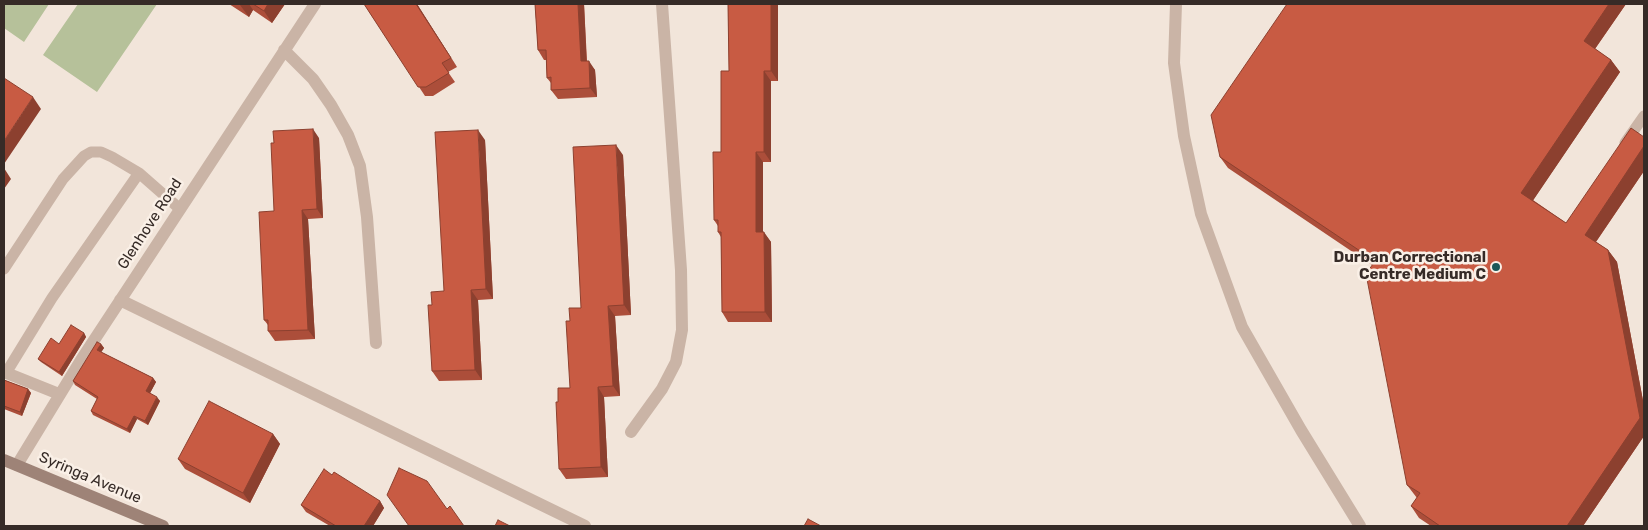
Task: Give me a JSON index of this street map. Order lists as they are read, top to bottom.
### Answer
{
  "streets": {
    "street": ["Glenhove Road", "Syringa Avenue"]
  },
  "crossings": [
    ["Glenhove Road", "Syringa Avenue"]
  ],
  "places": ["Durban Correctional Centre Medium C"]
}
